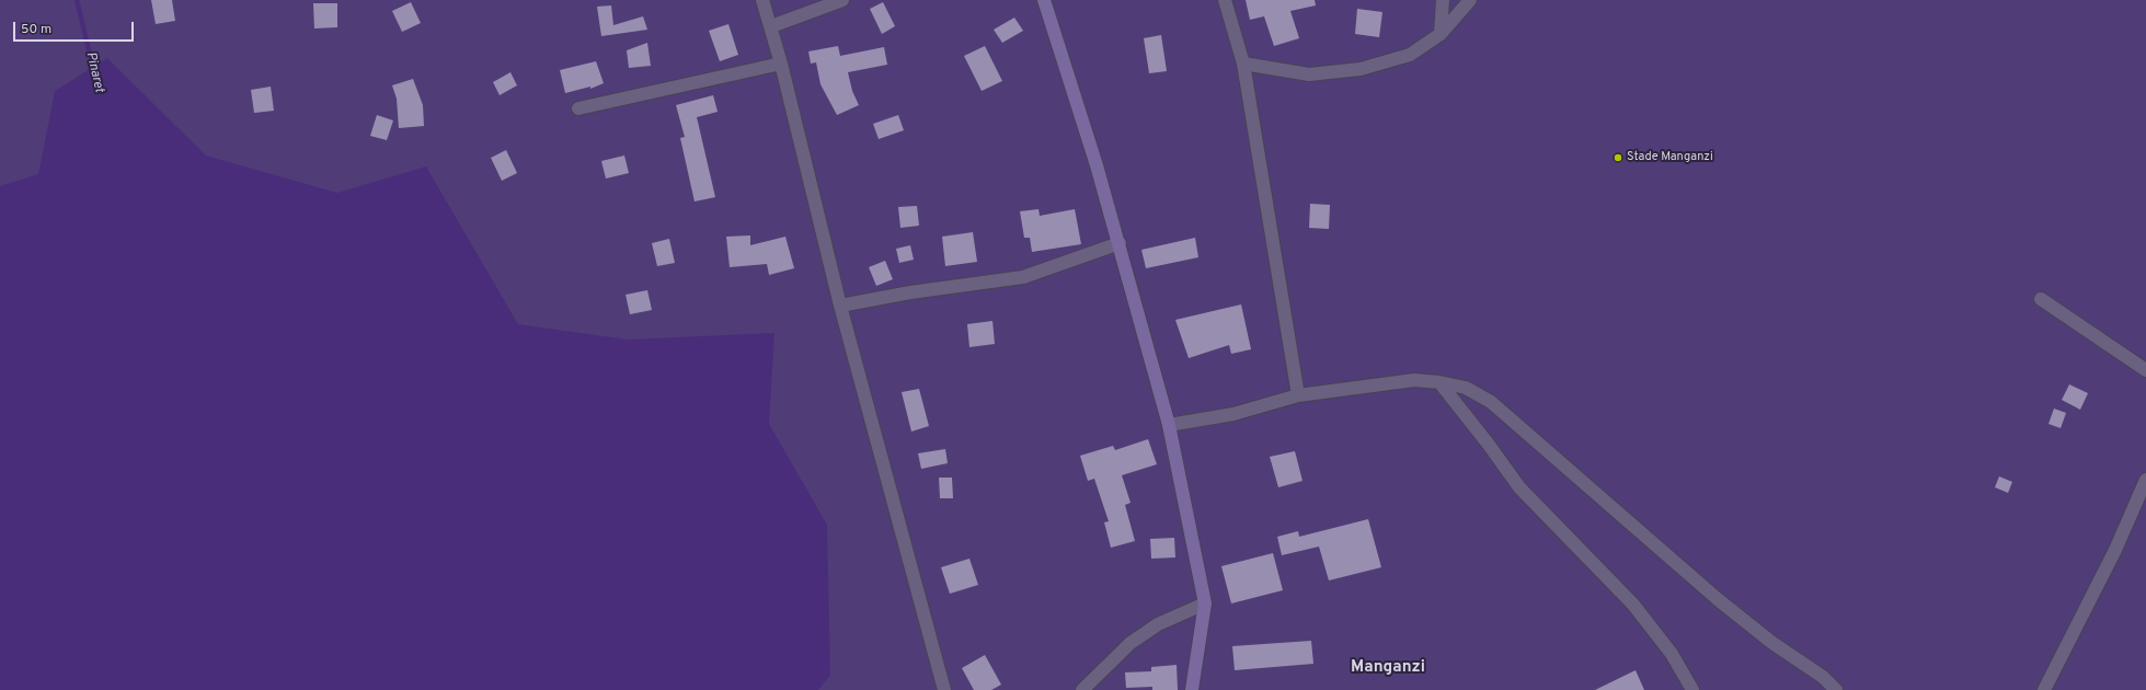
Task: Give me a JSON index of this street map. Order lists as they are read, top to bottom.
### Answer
{
  "districts": ["Manganzi"],
  "water": ["Pinaret"],
  "places": ["Stade Manganzi"],
  "scale_bar": "50 m"
}
